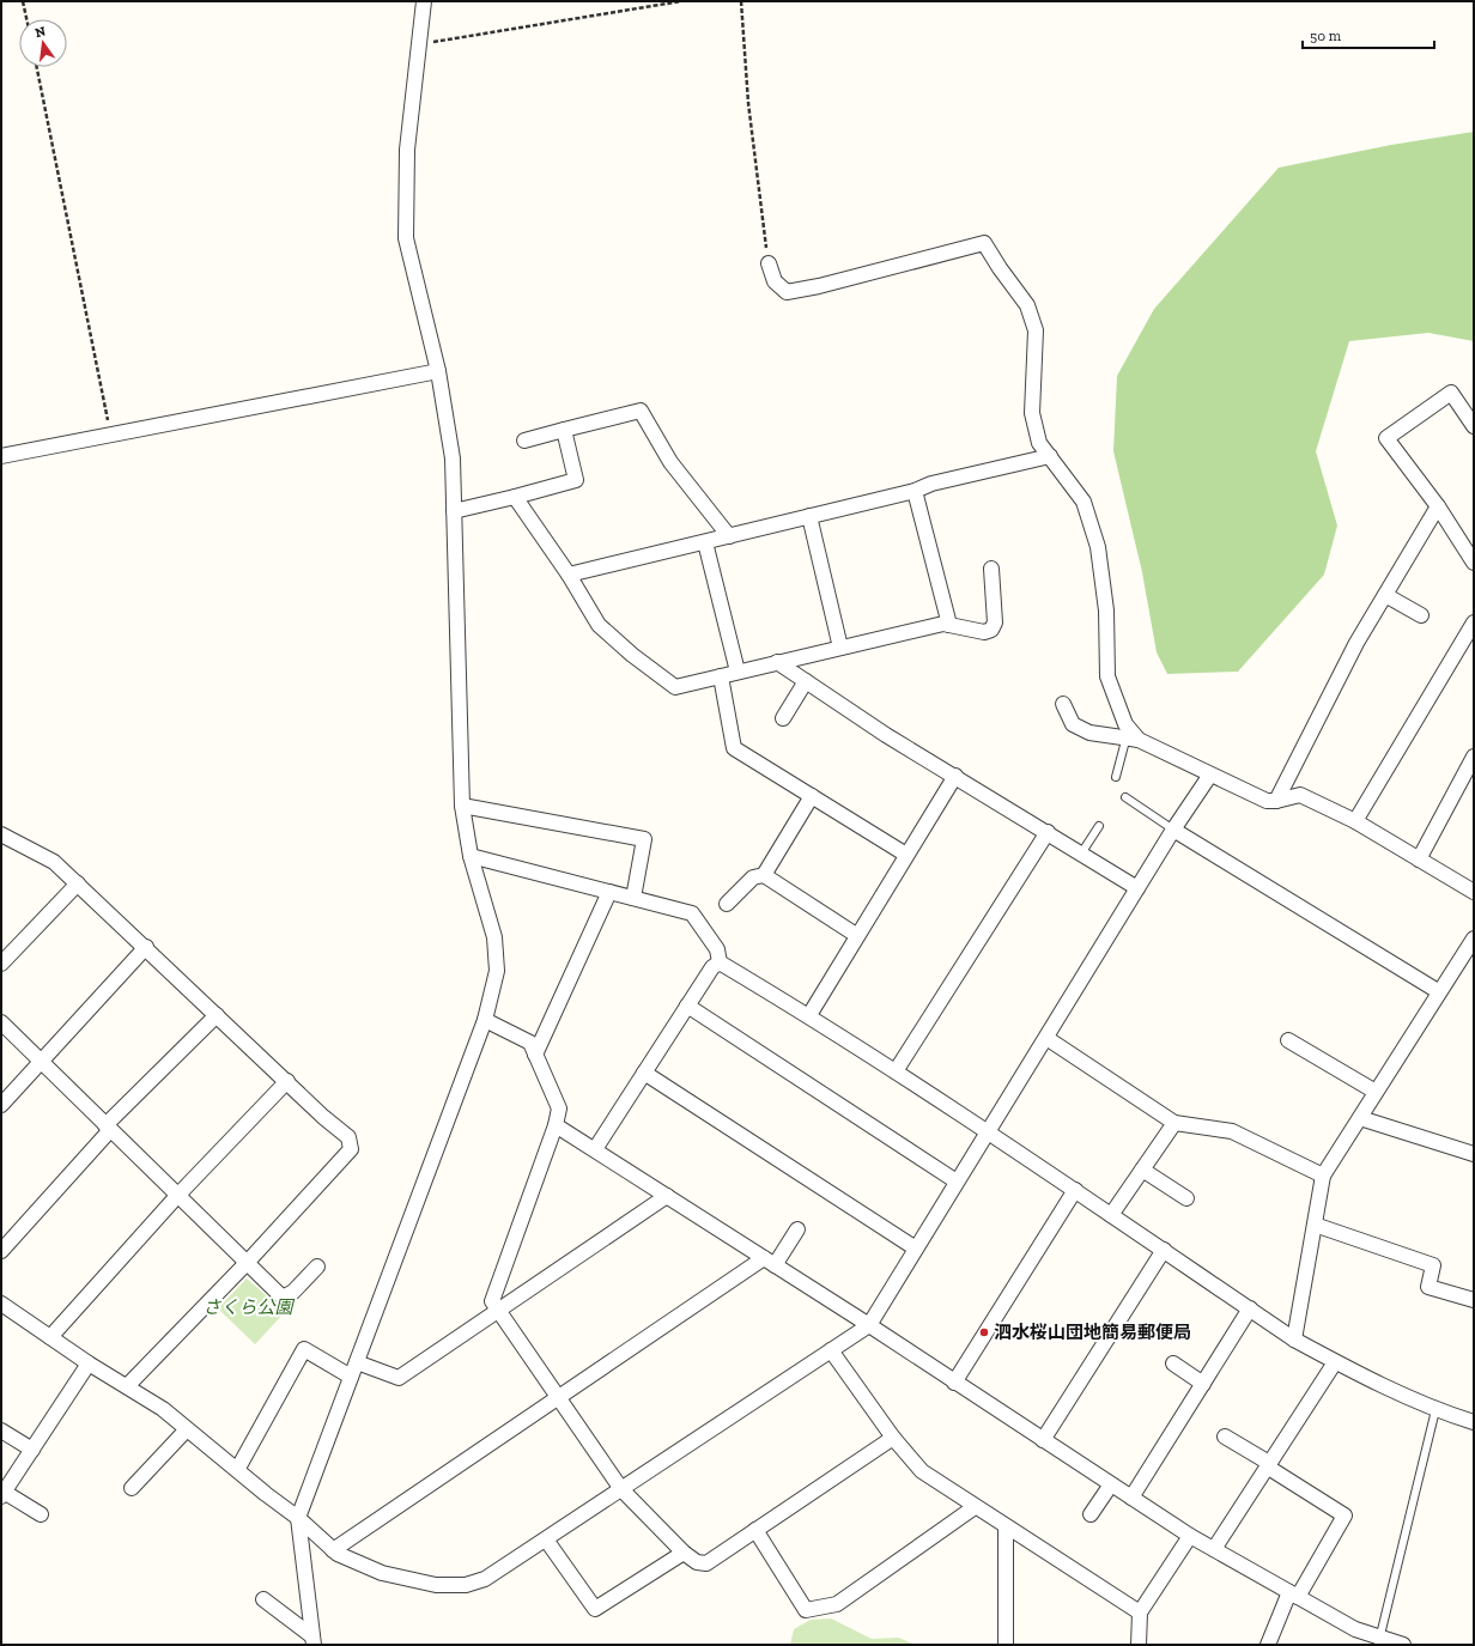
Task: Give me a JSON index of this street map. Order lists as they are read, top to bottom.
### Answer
{
  "parks": ["さくら公園"],
  "places": ["泗水桜山団地簡易郵便局"],
  "scale_bar": "50 m",
  "north": "top"
}
